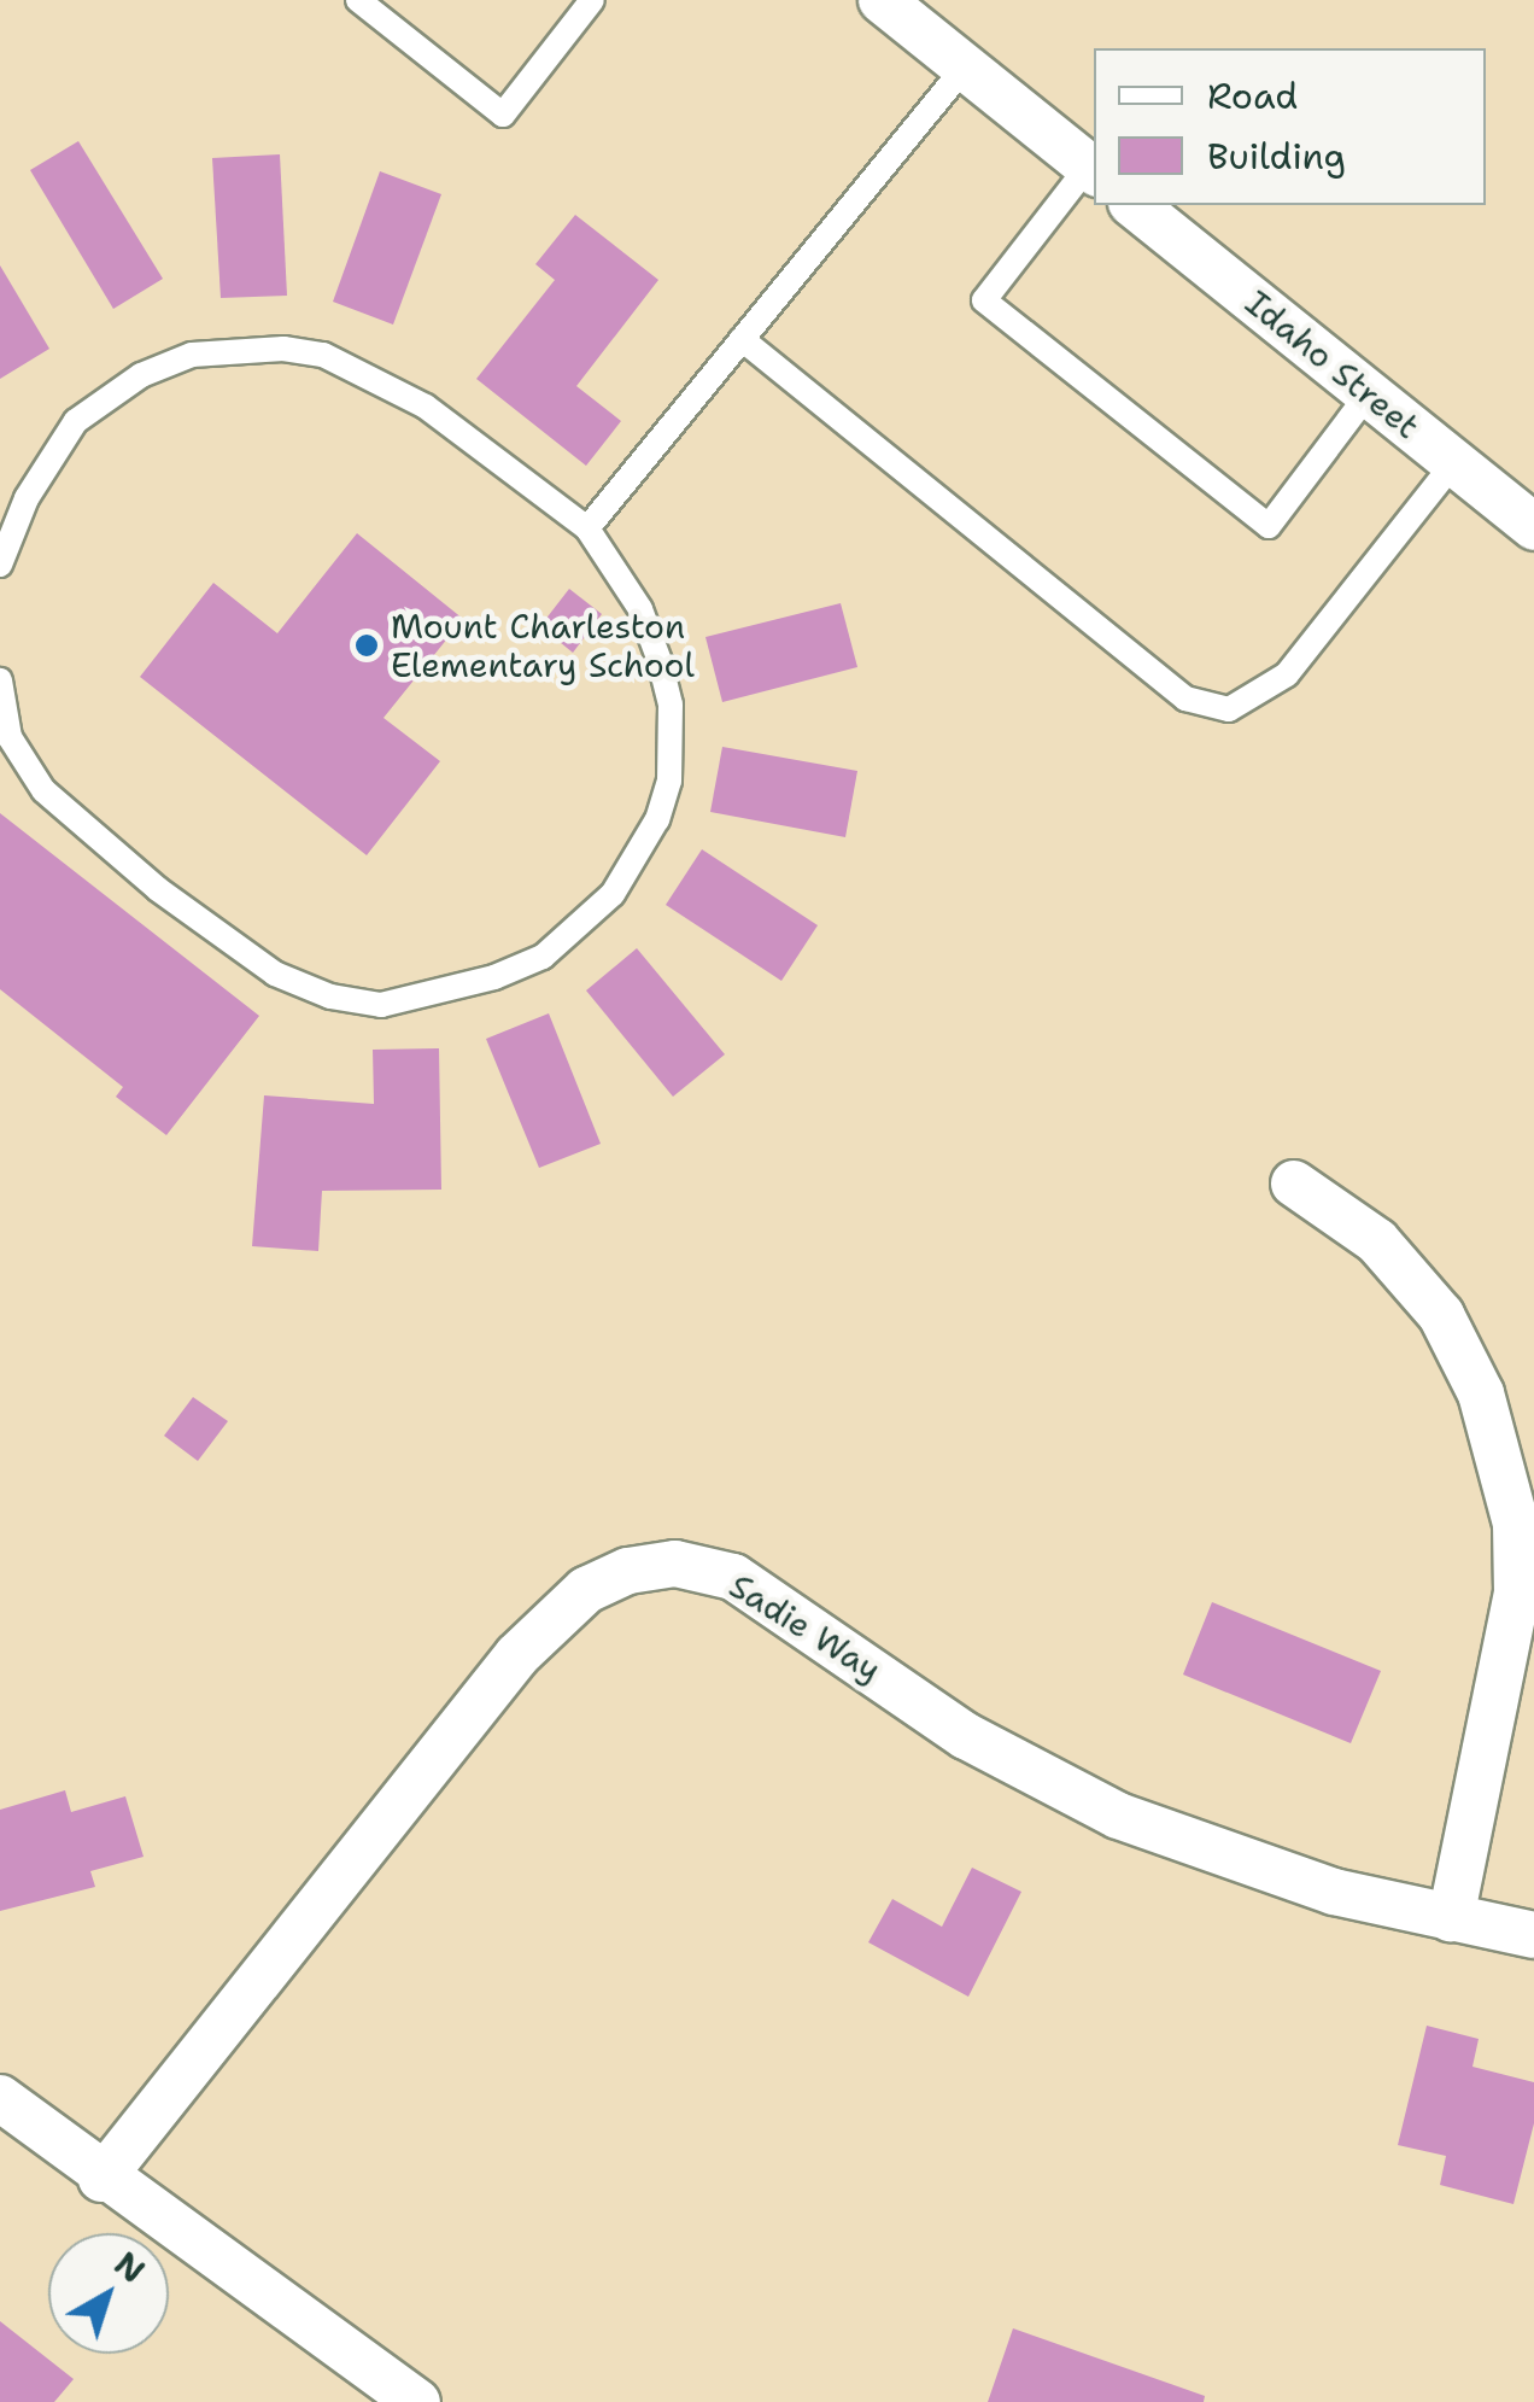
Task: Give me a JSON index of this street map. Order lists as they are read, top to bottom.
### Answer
{
  "streets": {
    "street": ["Idaho Street", "Sadie Way"]
  },
  "places": ["Mount Charleston Elementary School"],
  "legend": ["Road", "Building"],
  "north": "top right"
}
